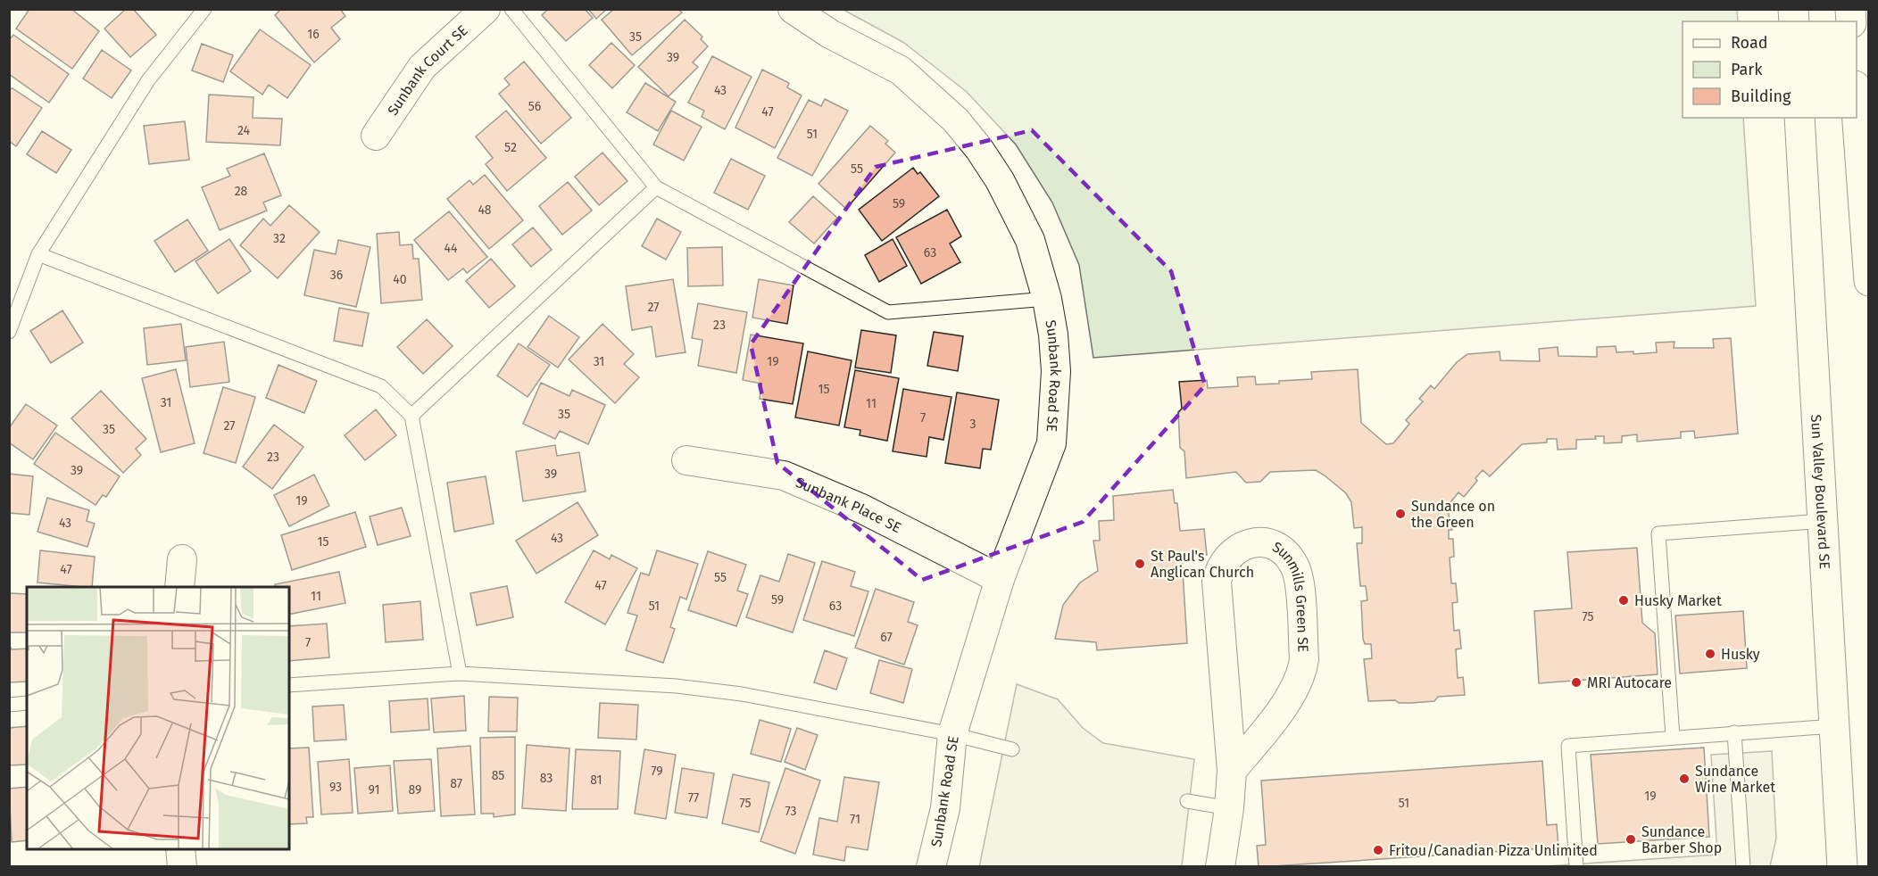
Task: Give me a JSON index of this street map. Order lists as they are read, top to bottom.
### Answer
{
  "streets": {
    "main road": ["Sun Valley Boulevard SE"],
    "street": [
      "Sunbank Court SE",
      "Sunbank Road SE",
      "Sunbank Place SE",
      "Sunmills Green SE"
    ]
  },
  "crossings": [
    ["Sunbank Road SE", "Sunbank Place SE"]
  ],
  "places": [
    "Sundance on the Green",
    "St Paul's Anglican Church",
    "Husky Market",
    "Husky",
    "MRI Autocare",
    "Sundance Wine Market",
    "Sundance Barber Shop",
    "Fritou/Canadian Pizza Unlimited"
  ],
  "house_numbers": [
    "16",
    "35",
    "39",
    "43",
    "56",
    "47",
    "24",
    "51",
    "52",
    "55",
    "28",
    "59",
    "48",
    "32",
    "44",
    "63",
    "36",
    "40",
    "27",
    "23",
    "31",
    "19",
    "15",
    "31",
    "11",
    "35",
    "7",
    "3",
    "27",
    "35",
    "23",
    "39",
    "39",
    "19",
    "43",
    "43",
    "15",
    "47",
    "55",
    "47",
    "11",
    "59",
    "51",
    "63",
    "75",
    "67",
    "7",
    "79",
    "85",
    "83",
    "81",
    "87",
    "93",
    "91",
    "89",
    "19",
    "77",
    "75",
    "51",
    "73",
    "71"
  ],
  "legend": ["Road", "Park", "Building"]
}
